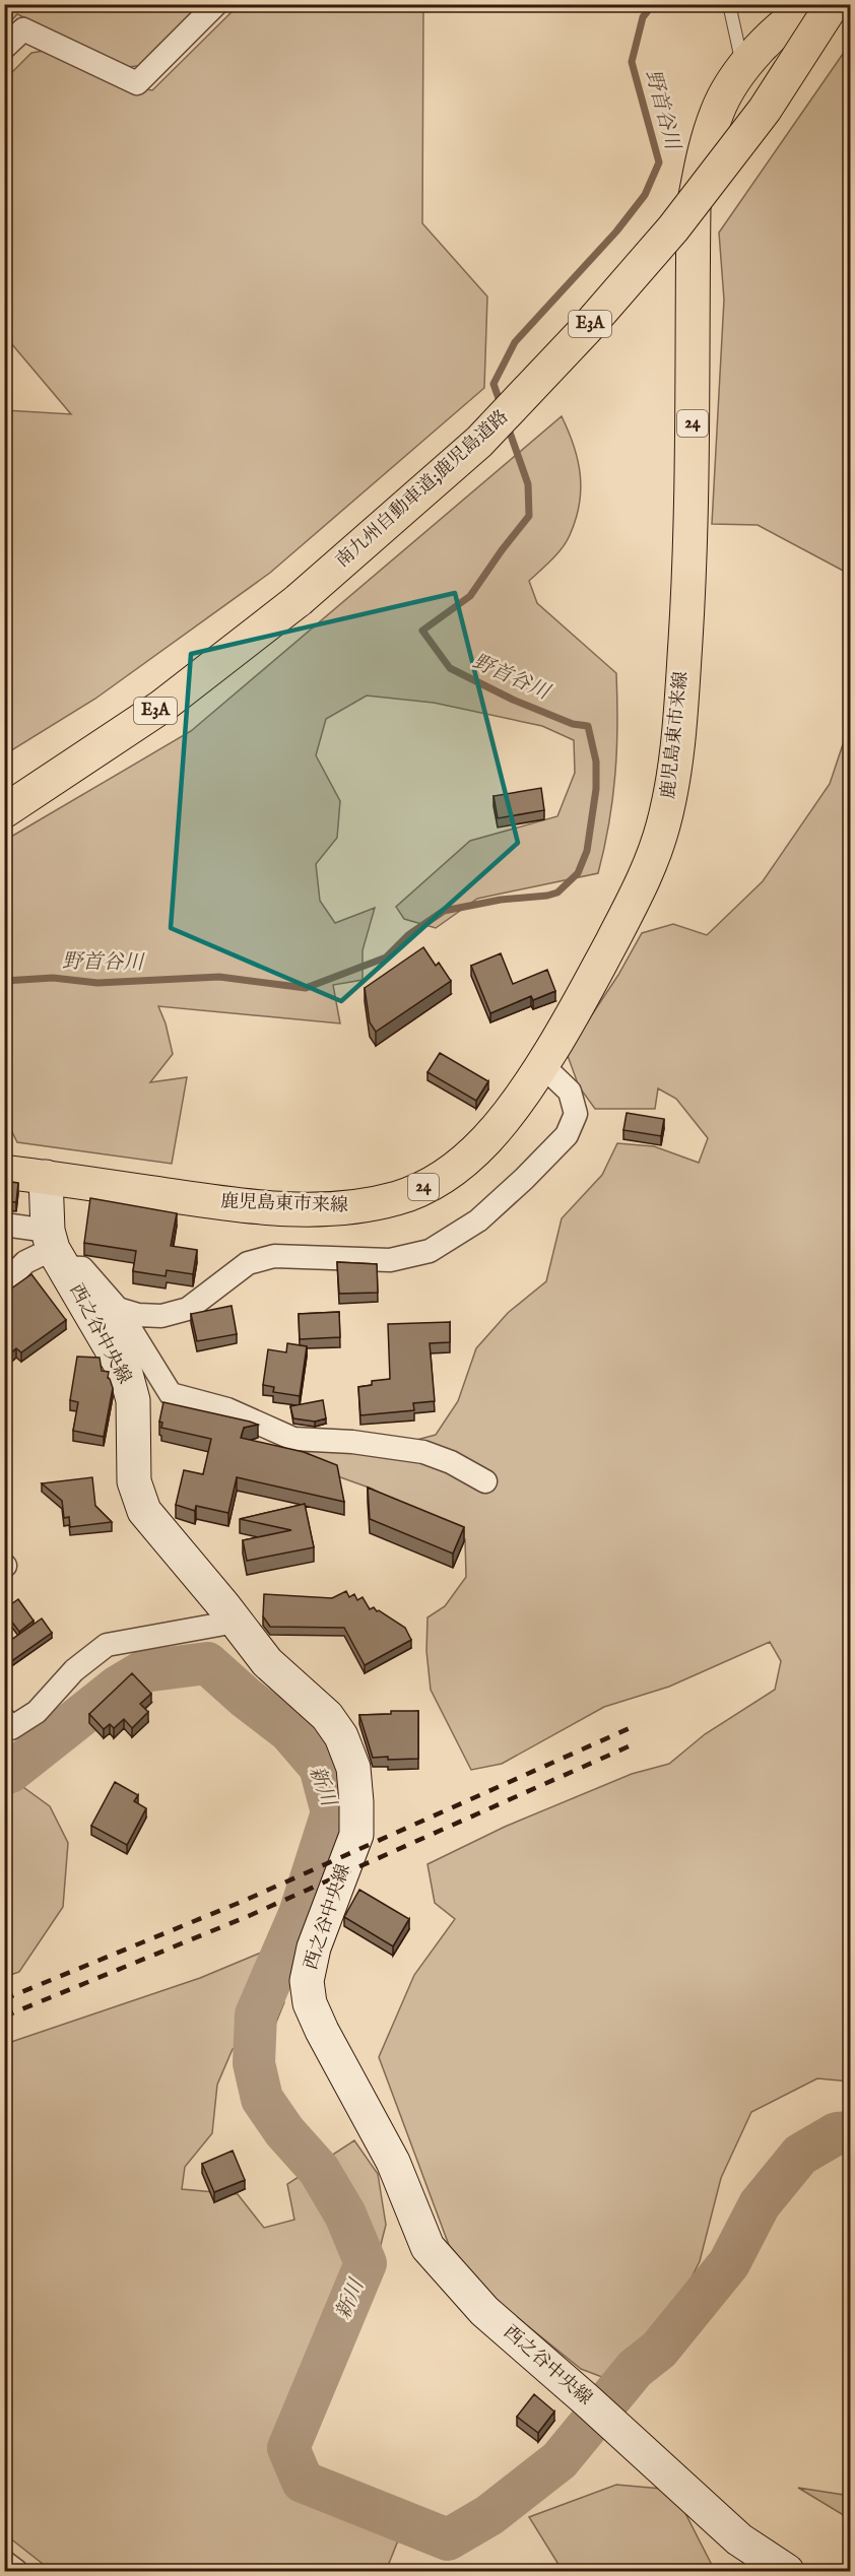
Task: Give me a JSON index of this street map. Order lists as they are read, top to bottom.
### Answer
{
  "streets": {
    "main road": [
      "E3A",
      "24",
      "南九州自動車道;鹿児島道路",
      "鹿児島東市来線"
    ],
    "street": ["西之谷中央線"]
  },
  "crossings": [
    ["鹿児島東市来線", "西之谷中央線"]
  ],
  "water": ["野首谷川", "新川"]
}
